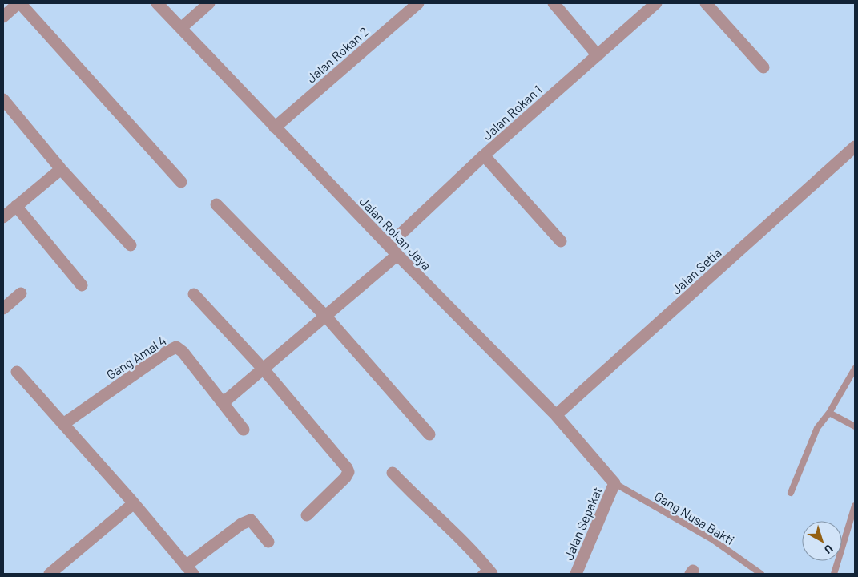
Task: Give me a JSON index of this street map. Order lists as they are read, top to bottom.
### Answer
{
  "streets": {
    "street": [
      "Jalan Rokan 2",
      "Jalan Rokan 1",
      "Jalan Rokan Jaya",
      "Jalan Setia",
      "Gang Amal 4",
      "Jalan Sepakat"
    ],
    "lane": ["Gang Nusa Bakti"]
  },
  "crossings": [
    ["Jalan Rokan 2", "Jalan Rokan Jaya"],
    ["Jalan Rokan 1", "Jalan Rokan Jaya"],
    ["Jalan Rokan Jaya", "Jalan Setia"],
    ["Jalan Rokan Jaya", "Gang Nusa Bakti"],
    ["Jalan Rokan Jaya", "Jalan Sepakat"],
    ["Gang Nusa Bakti", "Jalan Sepakat"]
  ],
  "north": "bottom right"
}
